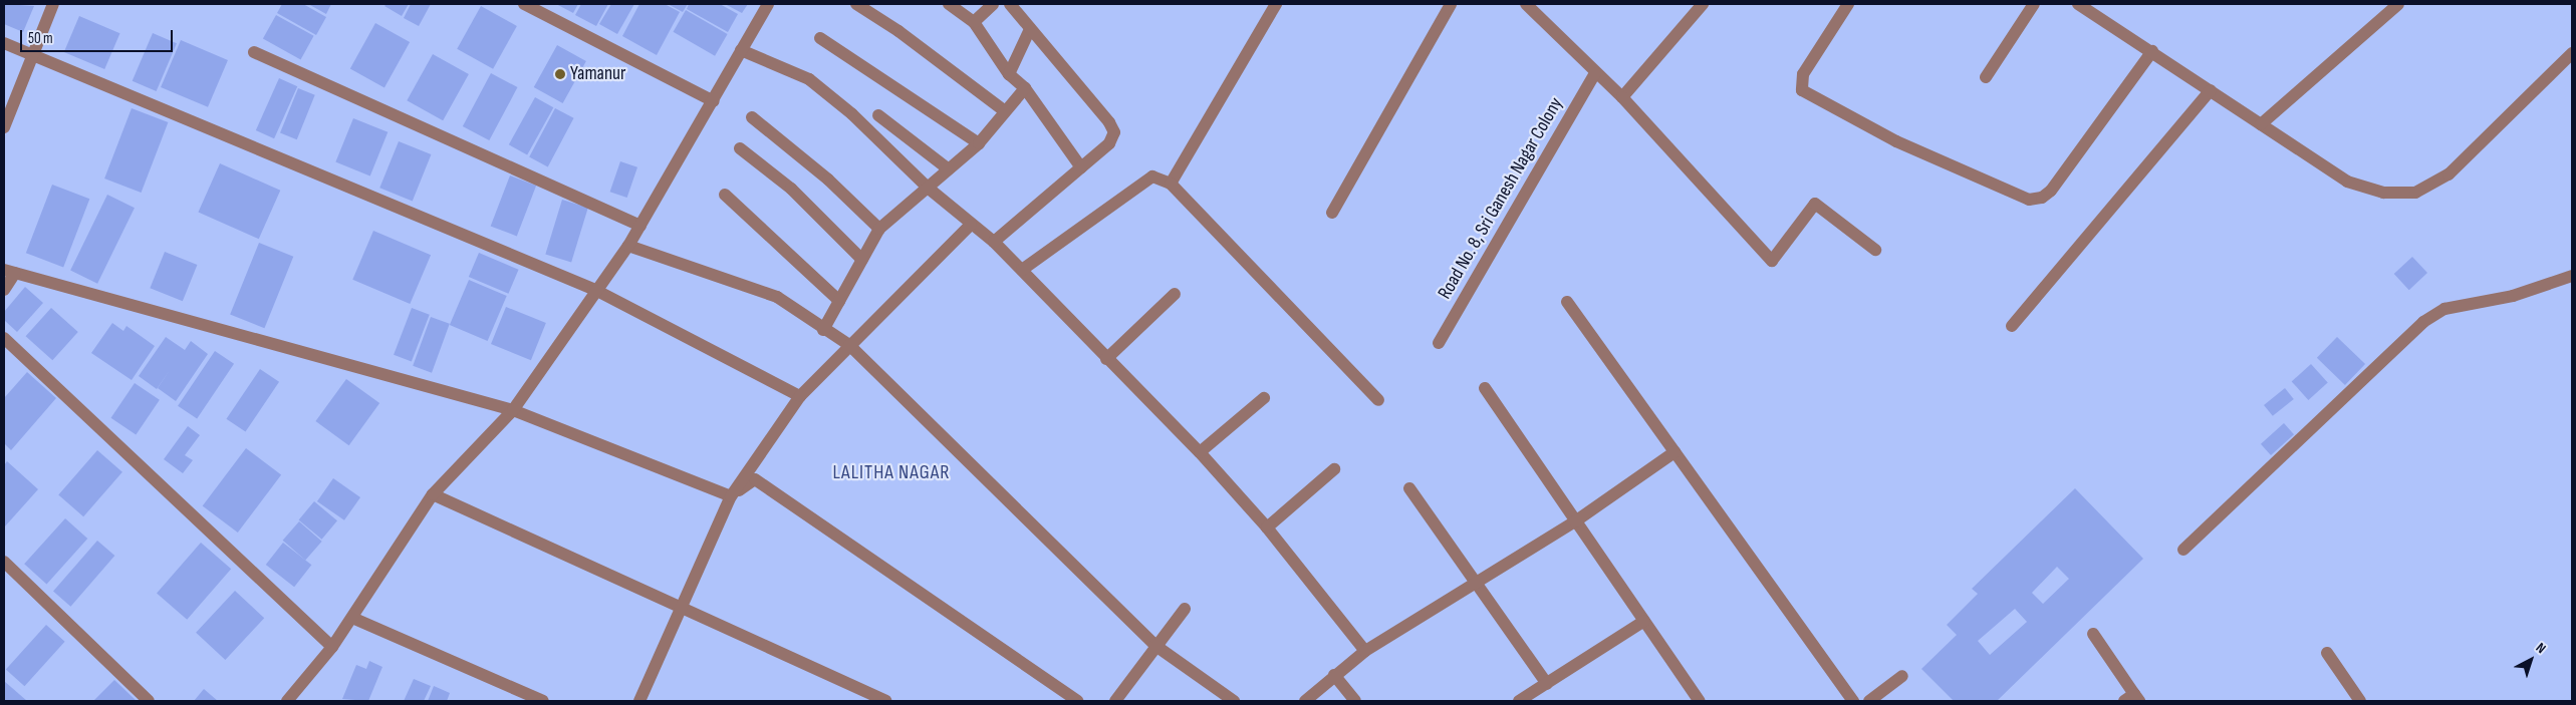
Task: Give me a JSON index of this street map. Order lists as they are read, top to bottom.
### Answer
{
  "streets": {
    "street": ["Road No. 8, Sri Ganesh Nagar Colony"]
  },
  "districts": ["LALITHA NAGAR"],
  "places": ["Yamanur"],
  "scale_bar": "50 m",
  "north": "top right"
}
